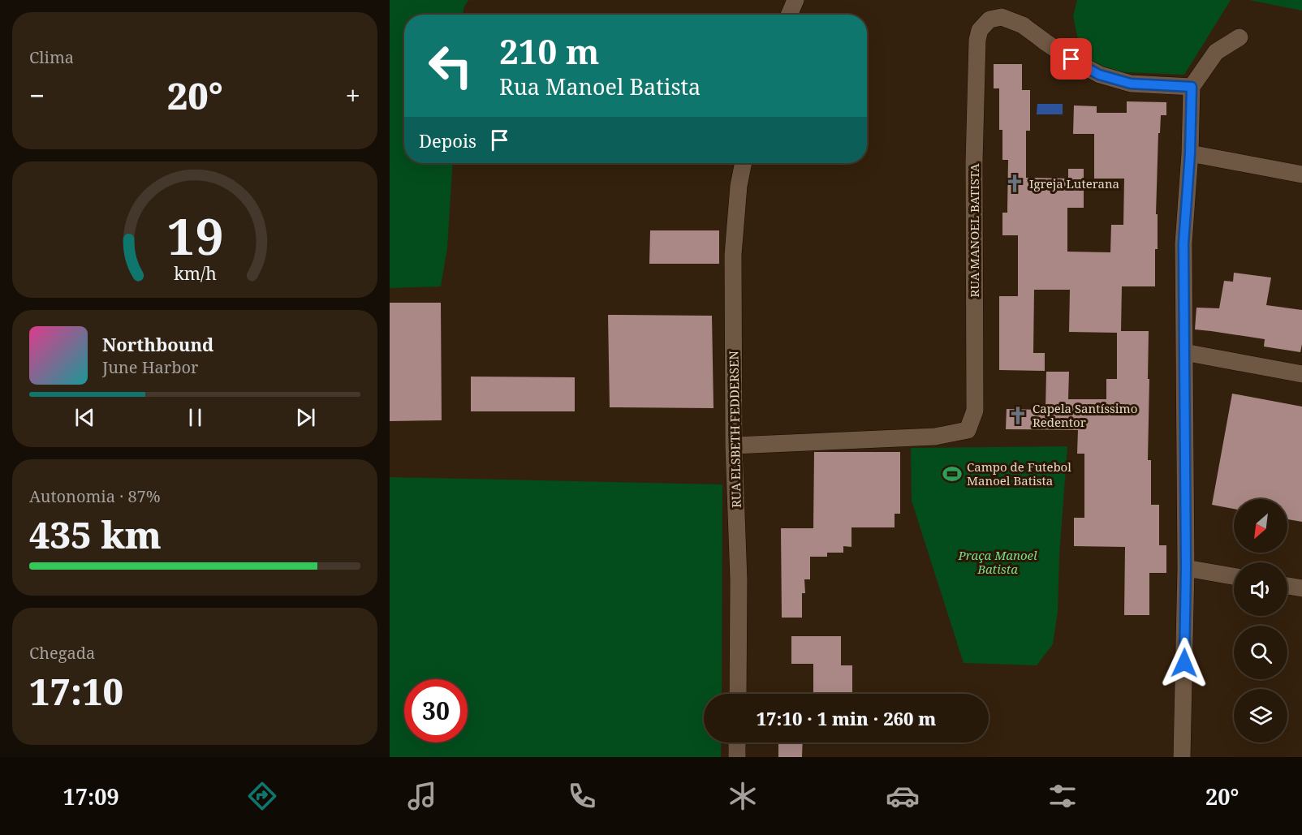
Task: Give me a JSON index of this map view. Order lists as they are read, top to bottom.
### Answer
{
  "streets": {
    "street": ["RUA MANOEL BATISTA", "RUA ELSBETH FEDDERSEN"]
  },
  "crossings": [
    ["RUA MANOEL BATISTA", "RUA ELSBETH FEDDERSEN"]
  ],
  "parks": ["Praça Manoel Batista"],
  "places": {
    "church": ["Igreja Luterana", "Capela Santíssimo Redentor"],
    "sports": ["Campo de Futebol Manoel Batista"]
  },
  "north": "bottom left",
  "page": {
    "tile": [
      "Clima",
      ["Autonomia · 87%", "435 km"],
      ["Chegada", "17:10"]
    ],
    "turn": ["210 m", "Rua Manoel Batista"],
    "heat": ["−", "20°", "+"],
    "then": "Depois",
    "song": ["Northbound", "June Harbor"],
    "limit": "30",
    "trip": "17:10 · 1 min · 260 m",
    "tabs": ["17:09", "20°"],
    "gauge": ["19", "km/h"]
  }
}
